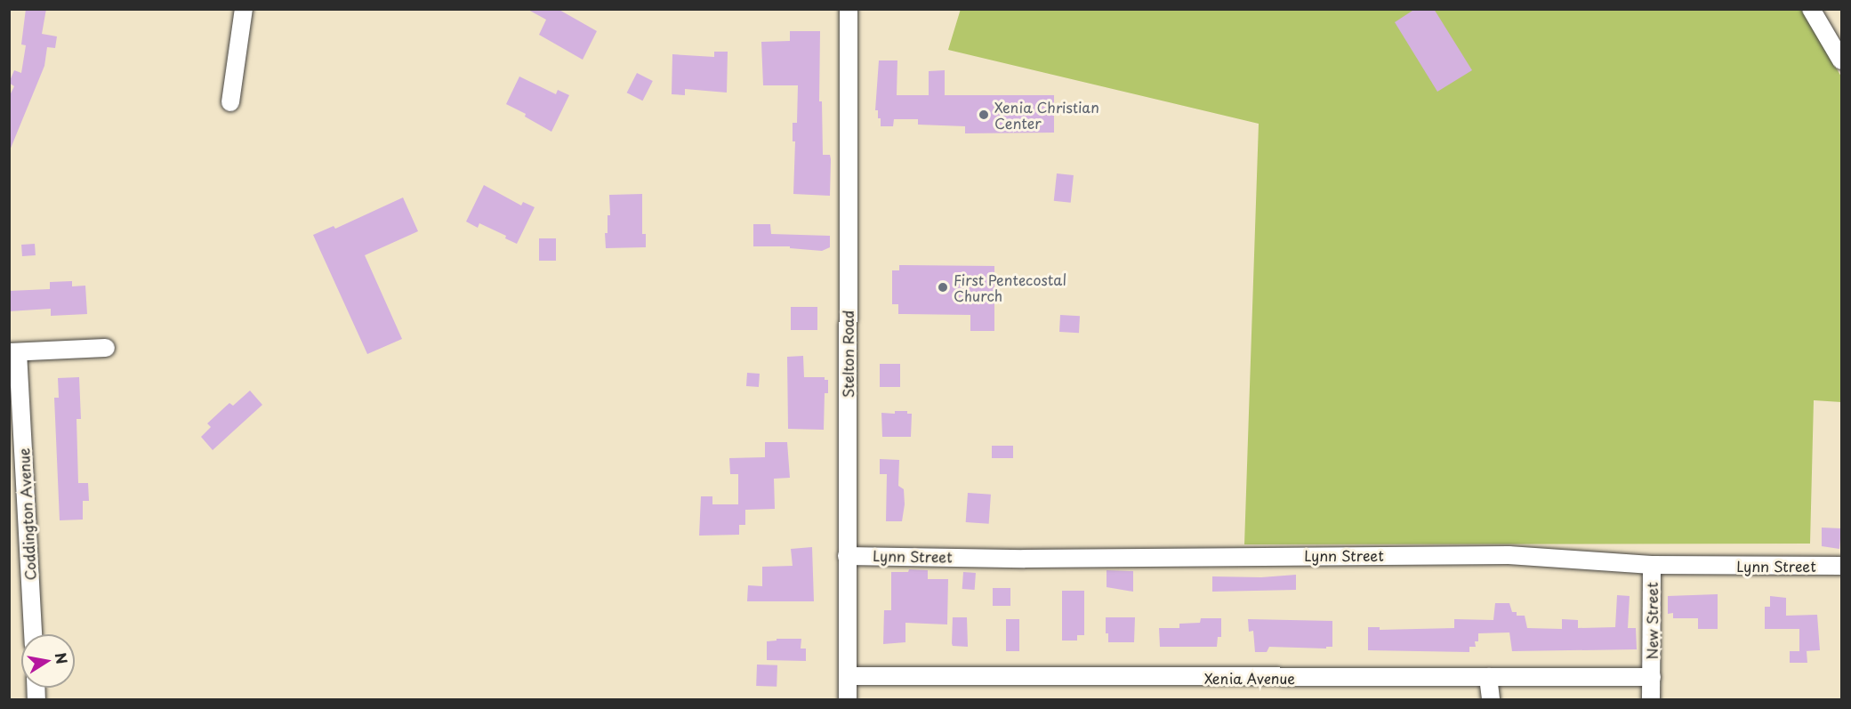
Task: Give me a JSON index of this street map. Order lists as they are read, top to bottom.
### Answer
{
  "streets": {
    "street": [
      "Stelton Road",
      "Coddington Avenue",
      "Lynn Street",
      "New Street",
      "Xenia Avenue"
    ]
  },
  "crossings": [
    ["Stelton Road", "Lynn Street"],
    ["Stelton Road", "Xenia Avenue"],
    ["Lynn Street", "New Street"],
    ["New Street", "Xenia Avenue"]
  ],
  "places": ["Xenia Christian Center", "First Pentecostal Church"],
  "north": "right"
}
